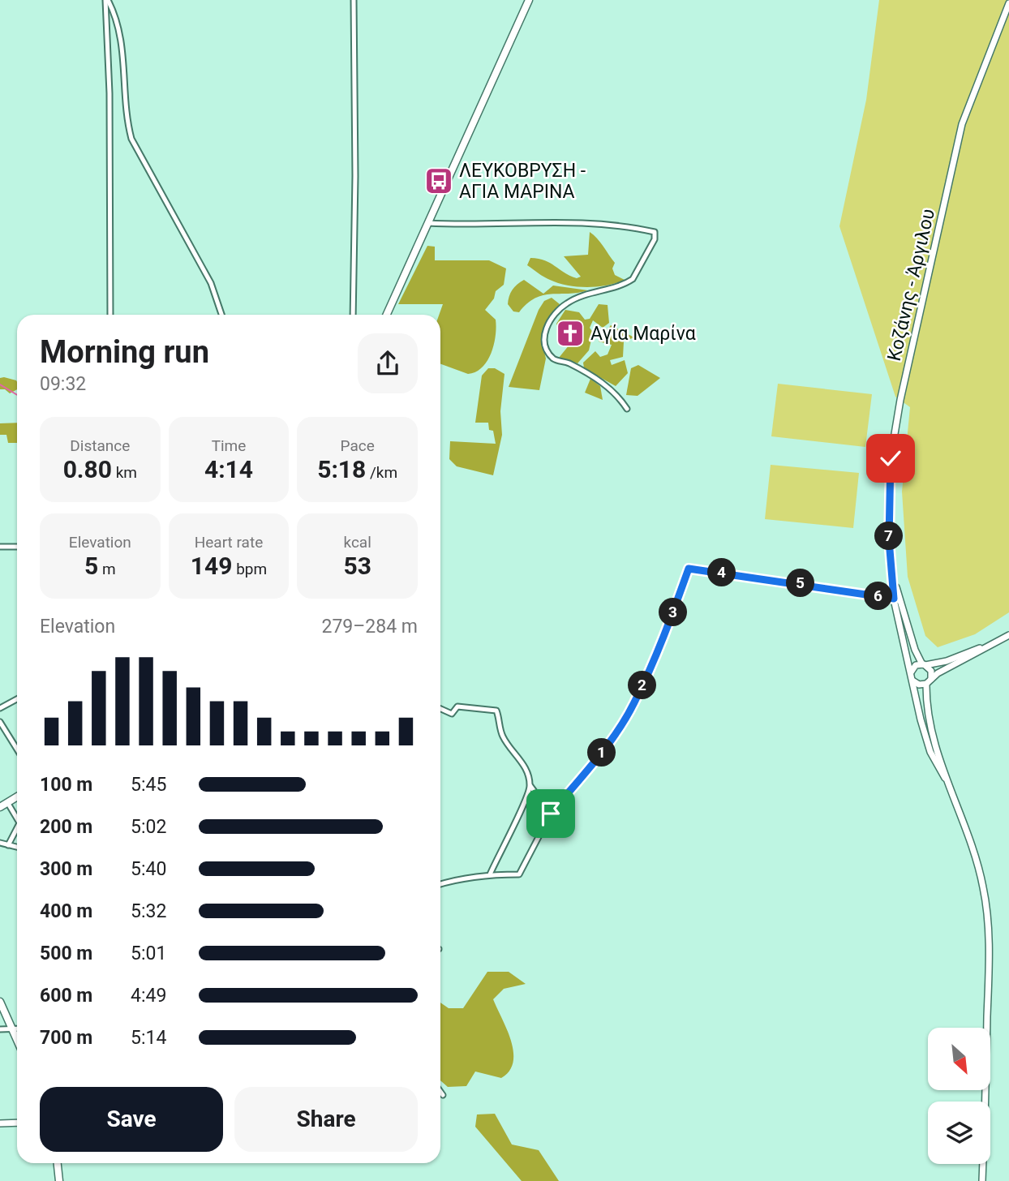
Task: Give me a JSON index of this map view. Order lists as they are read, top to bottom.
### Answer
{
  "streets": {
    "street": ["Κοζάνης - Άργιλου"]
  },
  "places": {
    "bus stop": ["ΛΕΥΚΟΒΡΥΣΗ - ΑΓΙΑ ΜΑΡΙΝΑ"],
    "church": ["Αγία Μαρίνα"]
  },
  "north": "bottom right",
  "page": {
    "heading": ["Morning run", "09:32"],
    "stats": [
      ["Distance", "0.80 km"],
      ["Time", "4:14"],
      ["Pace", "5:18 /km"],
      ["Elevation", "5 m"],
      ["Heart rate", "149 bpm"],
      ["kcal", "53"]
    ],
    "pins": [
      "7",
      "4",
      "5",
      "6",
      "3",
      "2",
      "1"
    ],
    "chart": ["Elevation", "279–284 m"],
    "list": [
      {
        "name": "100 m",
        "note": "5:45"
      },
      {
        "name": "200 m",
        "note": "5:02"
      },
      {
        "name": "300 m",
        "note": "5:40"
      },
      {
        "name": "400 m",
        "note": "5:32"
      },
      {
        "name": "500 m",
        "note": "5:01"
      },
      {
        "name": "600 m",
        "note": "4:49"
      },
      {
        "name": "700 m",
        "note": "5:14"
      }
    ],
    "buttons": ["Save", "Share"]
  }
}
